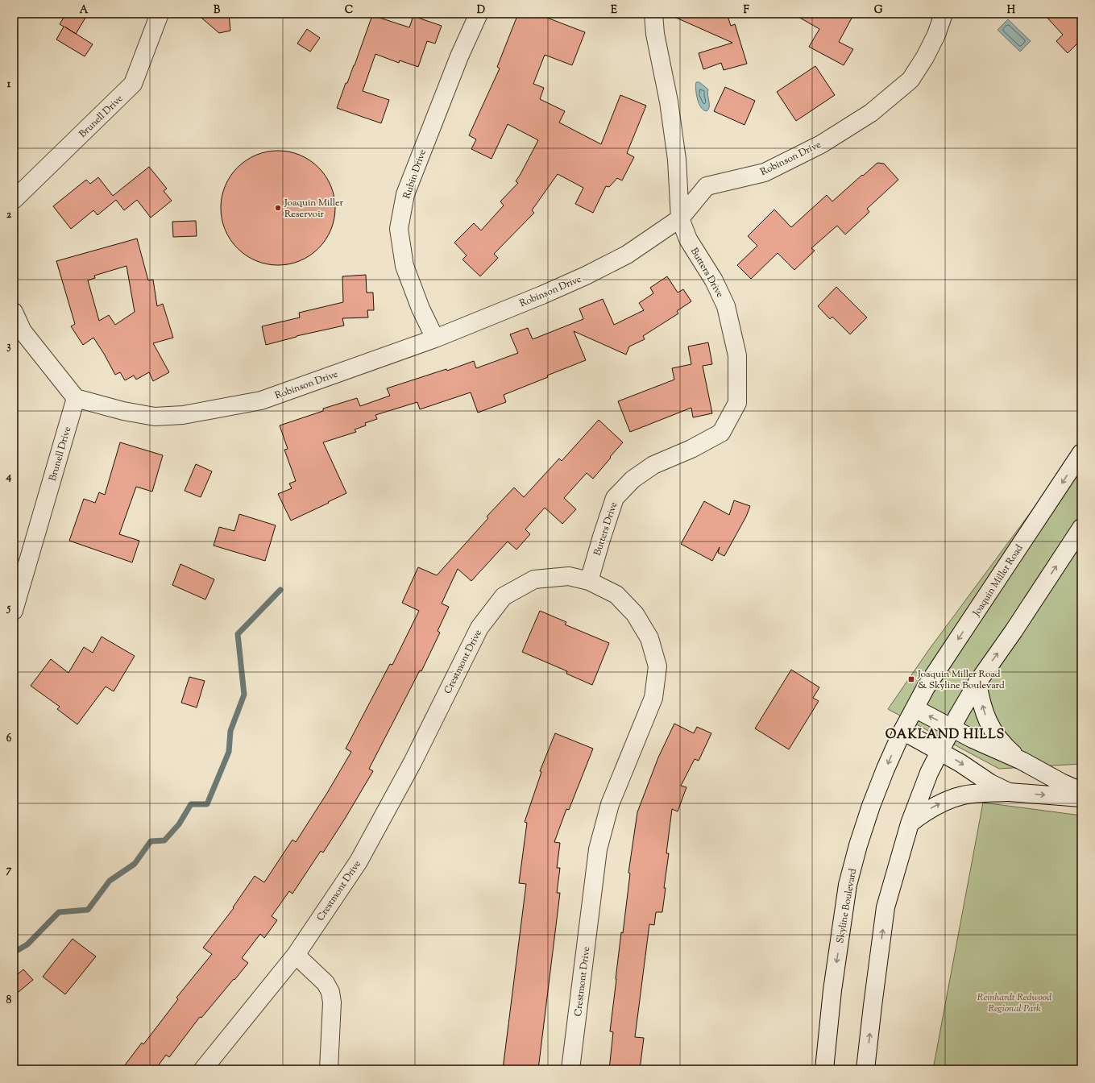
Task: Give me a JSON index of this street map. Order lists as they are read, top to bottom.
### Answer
{
  "streets": {
    "street": [
      "Brunell Drive",
      "Robinson Drive",
      "Rubin Drive",
      "Butters Drive",
      "Joaquin Miller Road",
      "Crestmont Drive",
      "Skyline Boulevard"
    ]
  },
  "crossings": [
    ["Brunell Drive", "Robinson Drive"],
    ["Robinson Drive", "Rubin Drive"],
    ["Robinson Drive", "Butters Drive"],
    ["Butters Drive", "Crestmont Drive"],
    ["Joaquin Miller Road", "Skyline Boulevard"]
  ],
  "districts": ["OAKLAND HILLS"],
  "parks": ["Reinhardt Redwood Regional Park"],
  "places": {
    "other": ["Joaquin Miller Reservoir"],
    "transit": ["Joaquin Miller Road & Skyline Boulevard"]
  },
  "grid": {
    "columns": [
      "A",
      "B",
      "C",
      "D",
      "E",
      "F",
      "G",
      "H"
    ],
    "rows": [
      "1",
      "2",
      "3",
      "4",
      "5",
      "6",
      "7",
      "8"
    ]
  }
}
